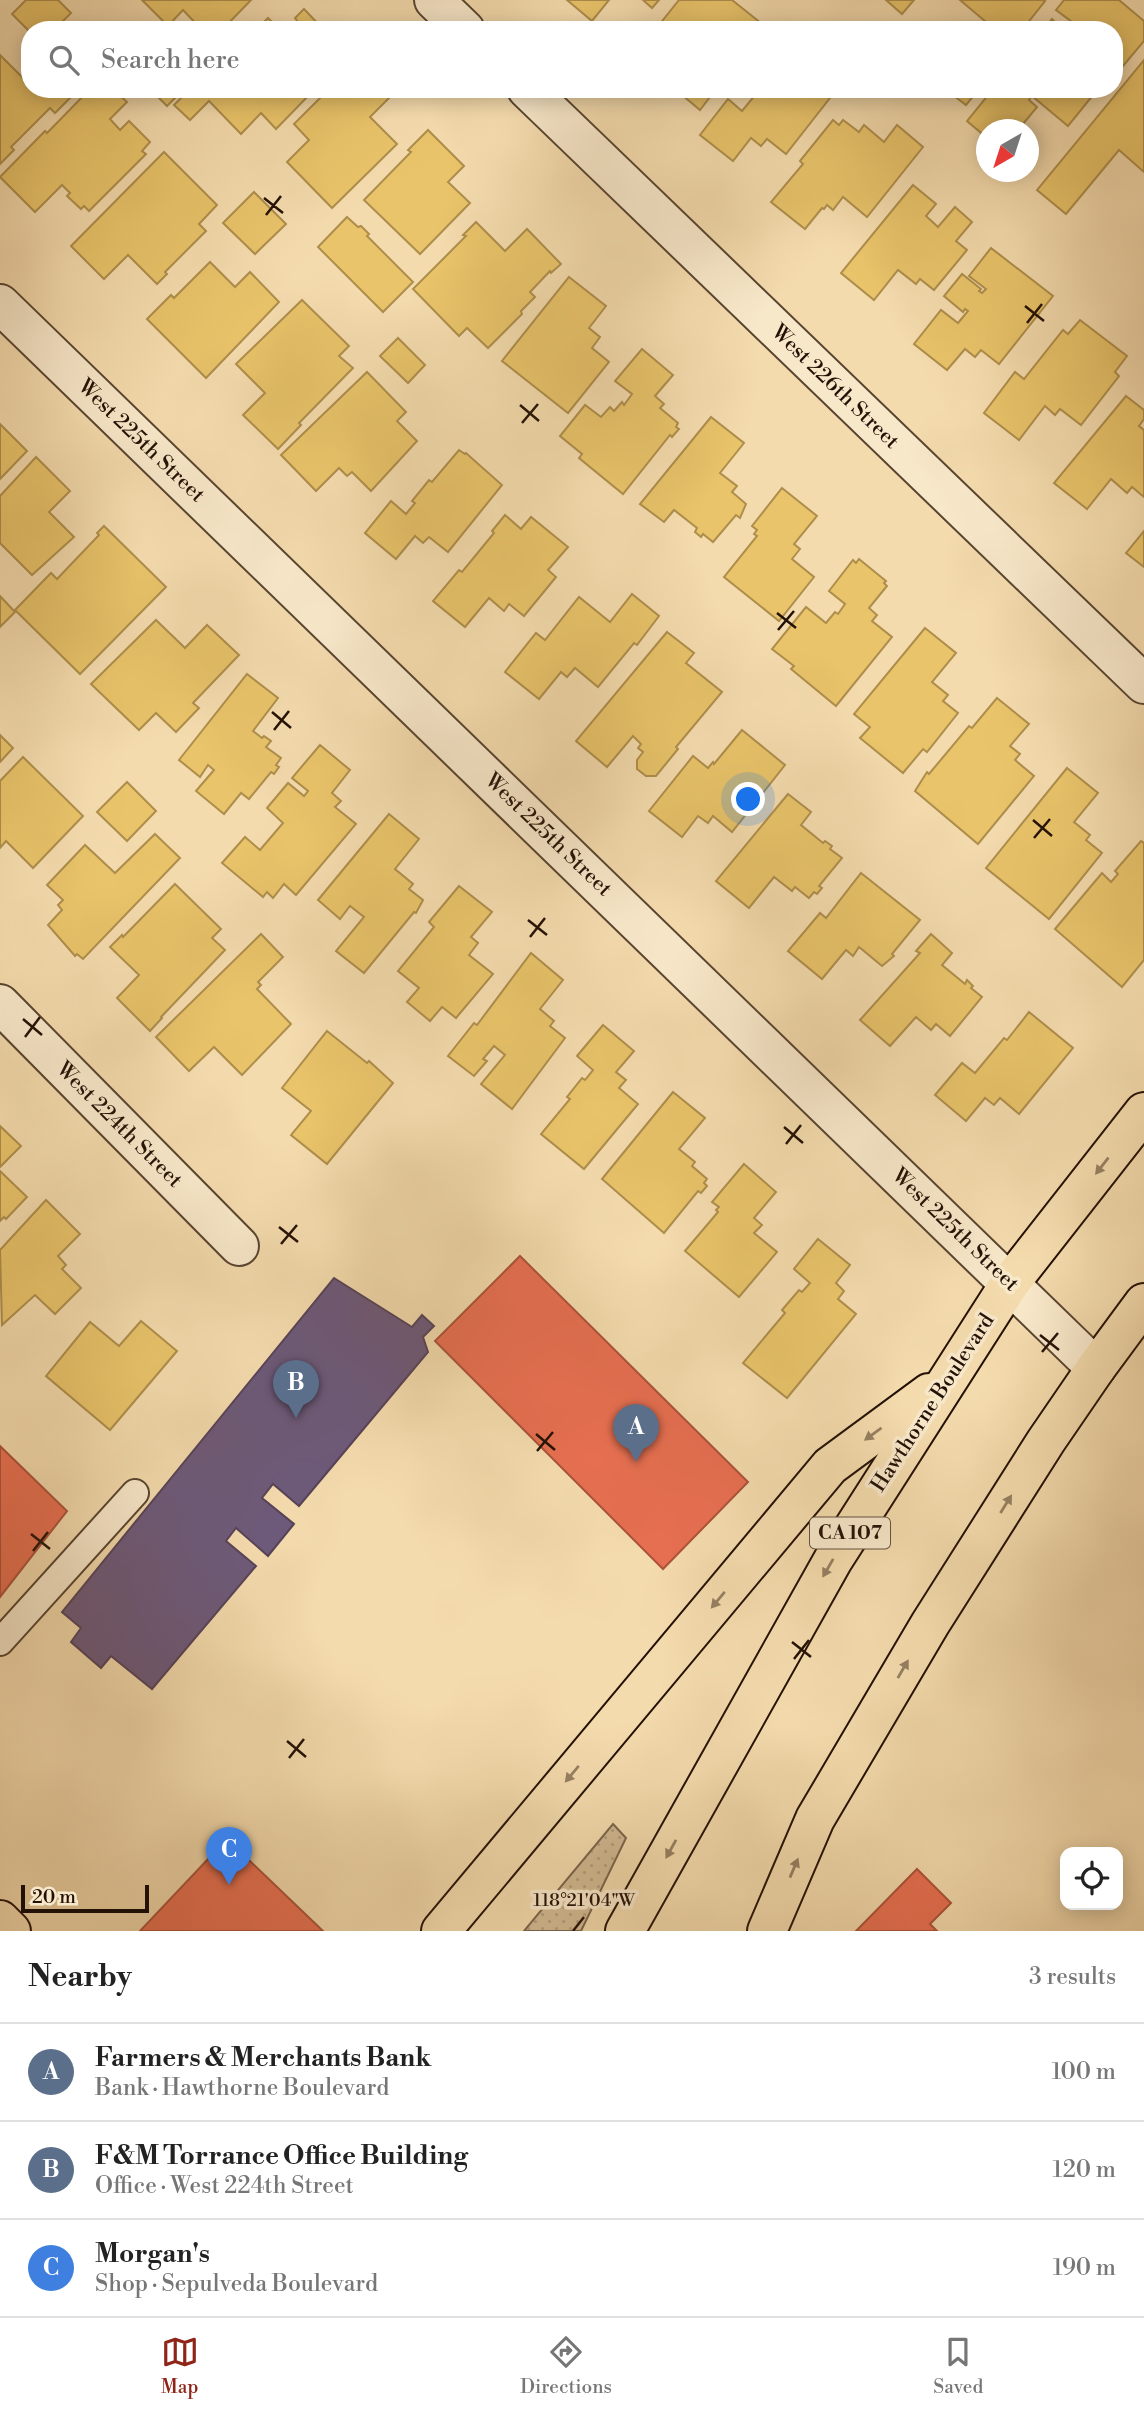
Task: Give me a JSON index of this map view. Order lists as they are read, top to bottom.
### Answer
{
  "streets": {
    "main road": ["Hawthorne Boulevard", "CA 107"],
    "street": ["West 226th Street", "West 225th Street", "West 224th Street"]
  },
  "crossings": [
    ["West 225th Street", "Hawthorne Boulevard"]
  ],
  "scale_bar": "20 m",
  "north": "bottom left",
  "page": {
    "search": "Search here",
    "pins": ["B", "A", "C"],
    "scale": "20 m",
    "heading": ["Nearby", "3 results"],
    "list": [
      {
        "mark": "A",
        "name": "Farmers & Merchants Bank",
        "note": "Bank · Hawthorne Boulevard",
        "value": "100 m"
      },
      {
        "mark": "B",
        "name": "F&M Torrance Office Building",
        "note": "Office · West 224th Street",
        "value": "120 m"
      },
      {
        "mark": "C",
        "name": "Morgan's",
        "note": "Shop · Sepulveda Boulevard",
        "value": "190 m"
      }
    ],
    "nav": ["Map", "Directions", "Saved"]
  },
  "coordinates": ["118°21'04\"W"]
}
